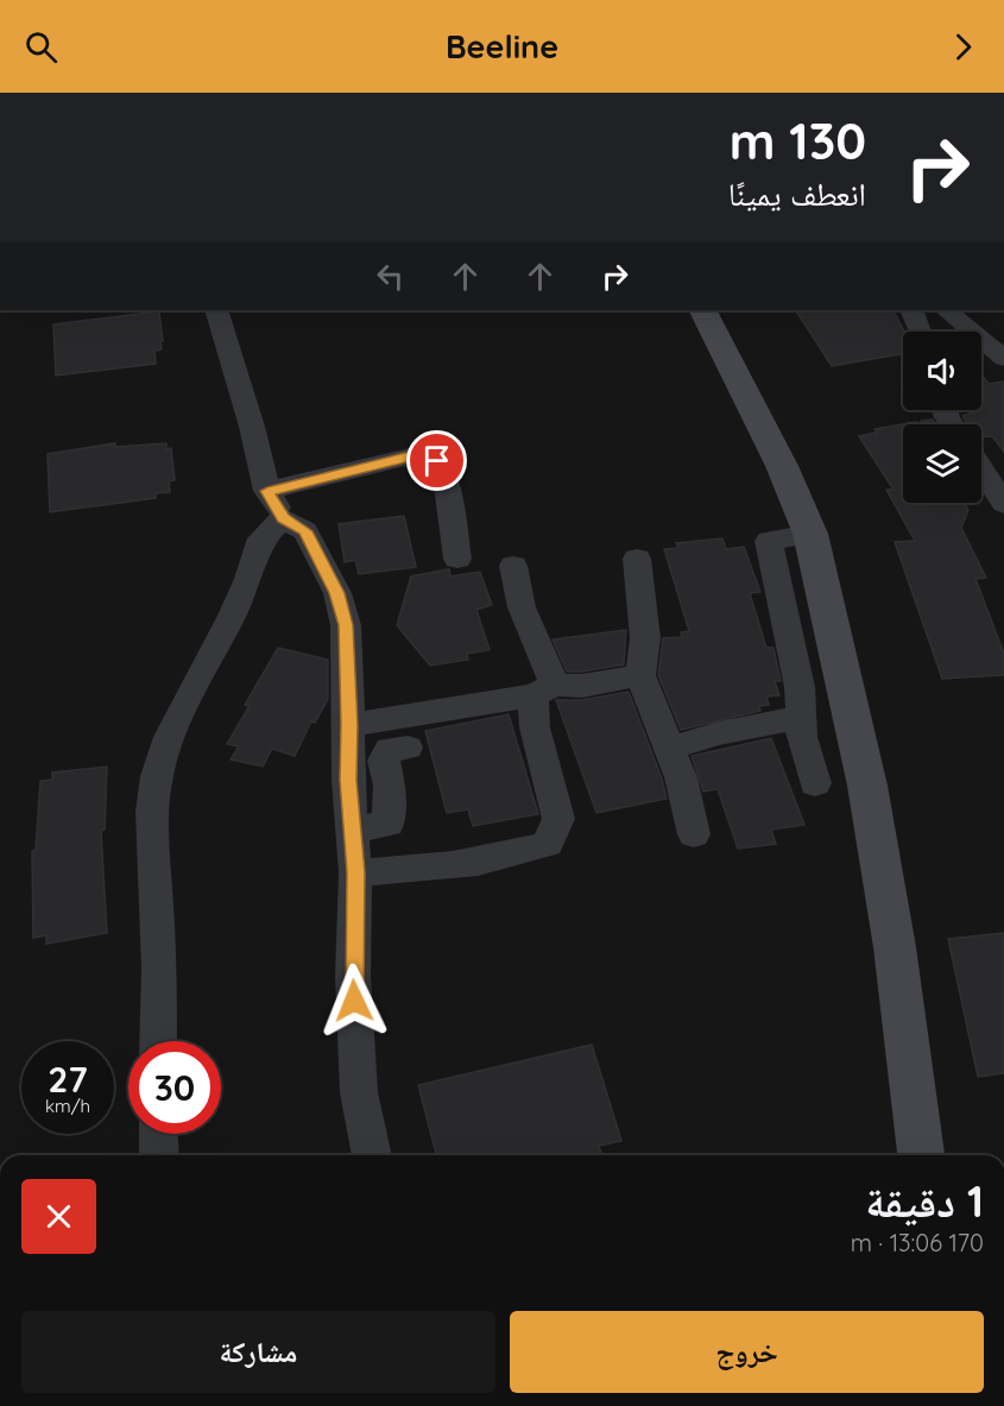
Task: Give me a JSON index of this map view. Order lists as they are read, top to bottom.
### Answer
{
  "page": {
    "header": "Beeline",
    "turn": ["130 m", "انعطف يمينًا"],
    "speed": "27 km/h",
    "limit": "30",
    "heading": ["1 دقيقة", "170 m · 13:06"],
    "buttons": ["خروج", "مشاركة"]
  }
}
